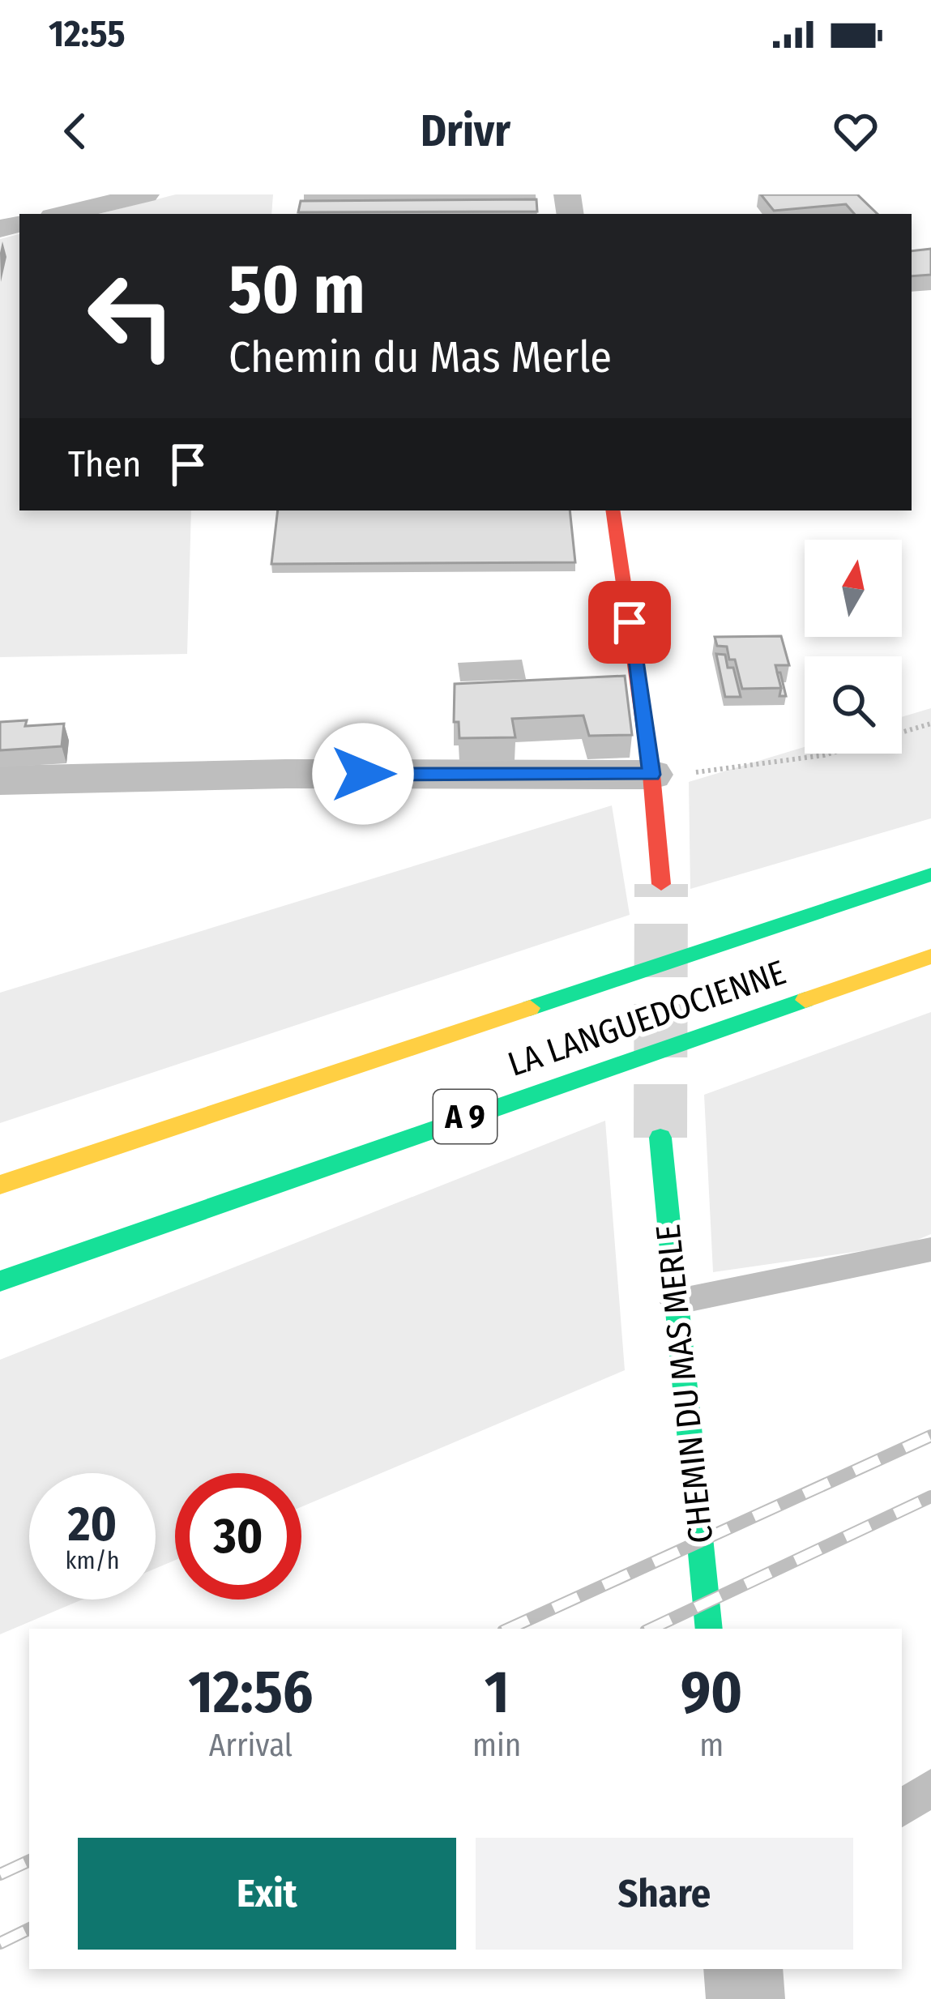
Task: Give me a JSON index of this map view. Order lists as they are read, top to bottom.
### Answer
{
  "streets": {
    "main road": ["LA LANGUEDOCIENNE", "A 9", "CHEMIN DU MAS MERLE"]
  },
  "north": "top",
  "page": {
    "status": "12:55",
    "header": "Drivr",
    "turn": ["50 m", "Chemin du Mas Merle"],
    "then": "Then",
    "speed": "20 km/h",
    "limit": "30",
    "eta": [
      "12:56",
      "Arrival",
      "1",
      "min",
      "90",
      "m"
    ],
    "buttons": ["Exit", "Share"]
  }
}
